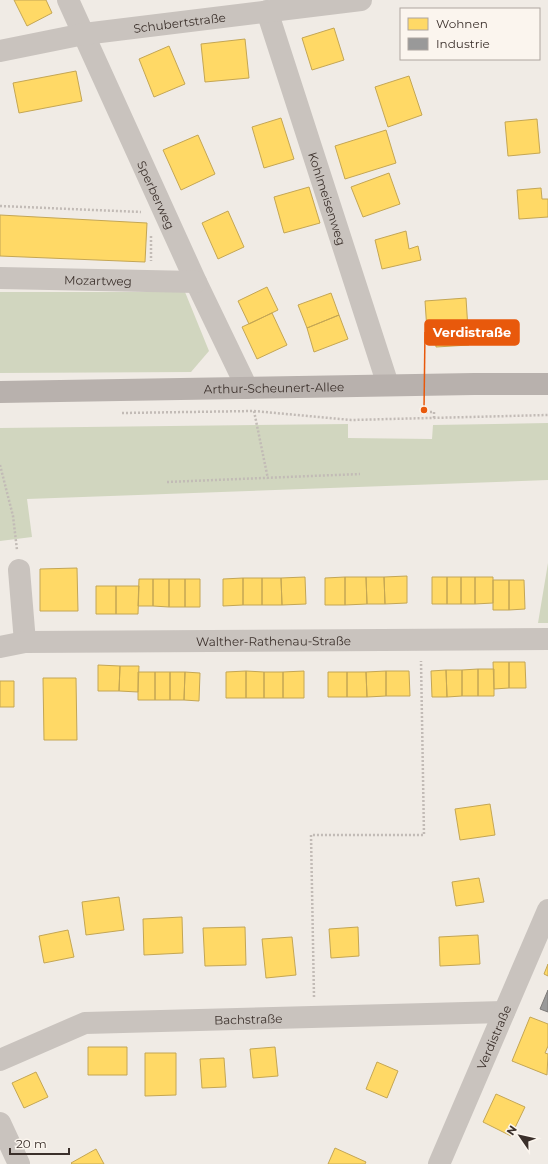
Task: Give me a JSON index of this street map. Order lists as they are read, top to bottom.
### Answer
{
  "streets": {
    "main road": ["Arthur-Scheunert-Allee"],
    "street": [
      "Schubertstraße",
      "Sperberweg",
      "Kohlmeisenweg",
      "Mozartweg",
      "Walther-Rathenau-Straße",
      "Bachstraße",
      "Verdistraße"
    ]
  },
  "crossings": [
    ["Schubertstraße", "Sperberweg"],
    ["Schubertstraße", "Kohlmeisenweg"],
    ["Sperberweg", "Mozartweg"],
    ["Sperberweg", "Arthur-Scheunert-Allee"],
    ["Kohlmeisenweg", "Arthur-Scheunert-Allee"],
    ["Bachstraße", "Verdistraße"]
  ],
  "places": ["Verdistraße"],
  "legend": ["Wohnen", "Industrie"],
  "scale_bar": "20 m",
  "north": "top left"
}
